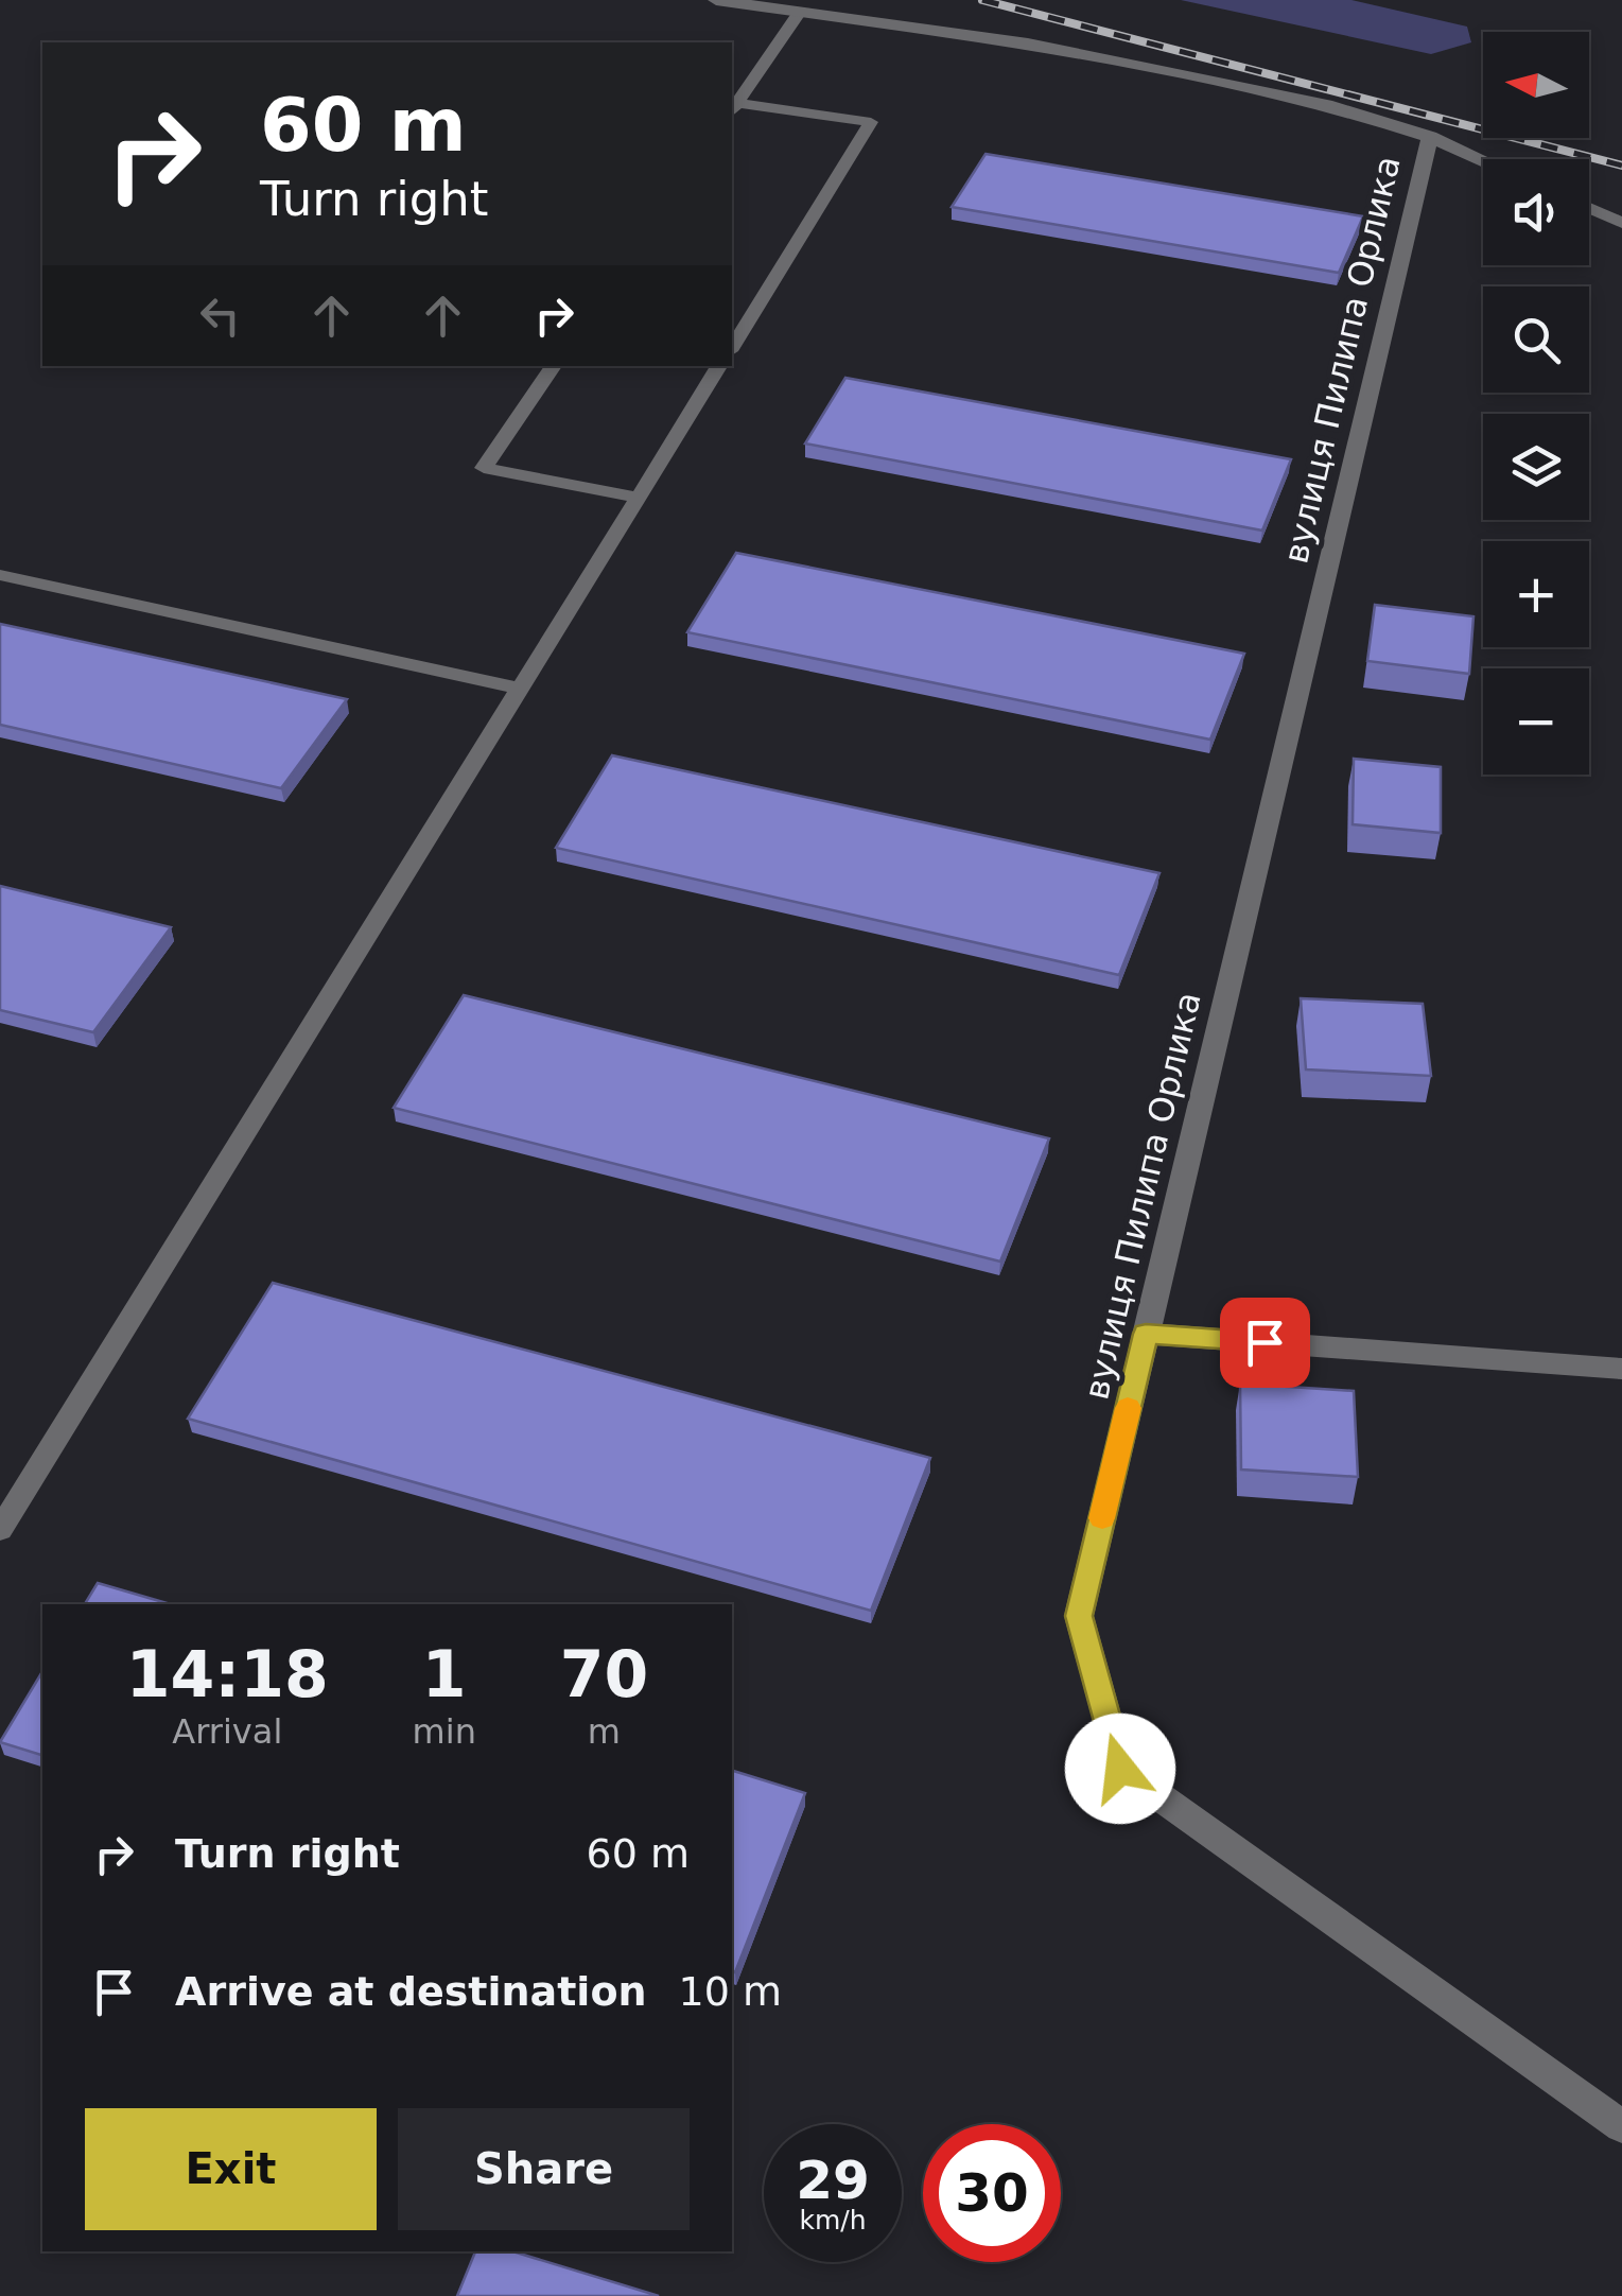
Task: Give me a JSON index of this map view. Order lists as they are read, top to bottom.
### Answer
{
  "streets": {
    "street": ["вулиця Пилипа Орлика"]
  },
  "north": "left",
  "page": {
    "map_buttons": ["+", "−"],
    "turn": ["60 m", "Turn right"],
    "eta": [
      "14:18",
      "Arrival",
      "1",
      "min",
      "70",
      "m"
    ],
    "list": [
      {
        "name": "Turn right",
        "value": "60 m"
      },
      {
        "name": "Arrive at destination",
        "value": "10 m"
      }
    ],
    "buttons": ["Exit", "Share"],
    "speed": "29 km/h",
    "limit": "30"
  }
}
